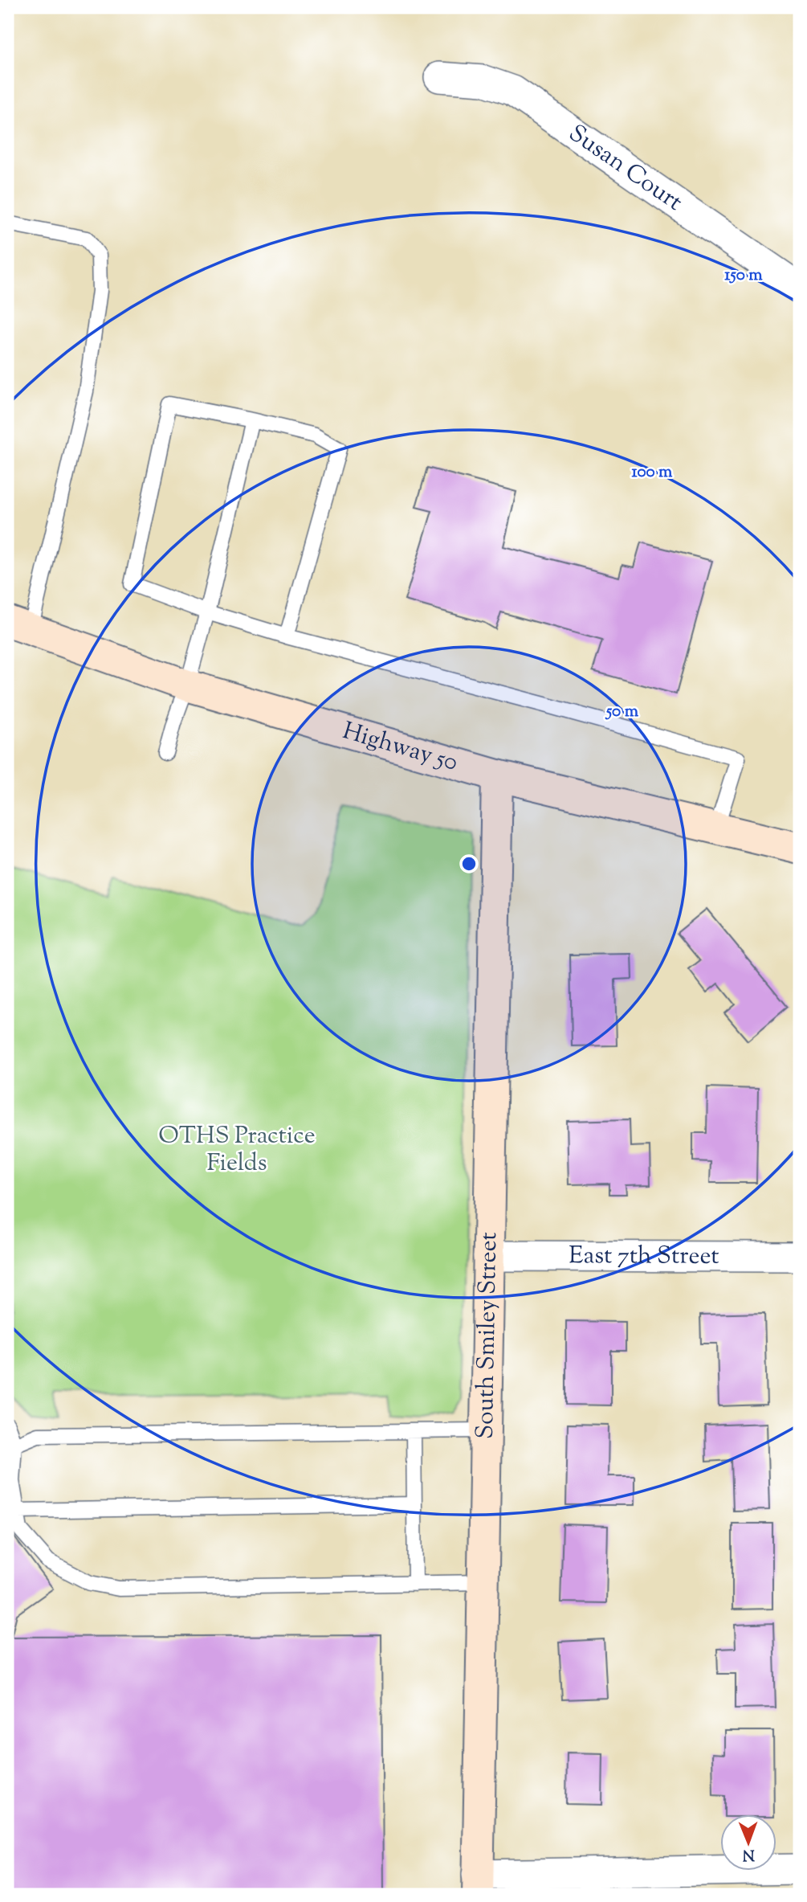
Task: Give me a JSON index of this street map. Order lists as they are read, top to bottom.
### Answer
{
  "streets": {
    "street": [
      "Susan Court",
      "Highway 50",
      "East 7th Street",
      "South Smiley Street"
    ]
  },
  "crossings": [
    ["Highway 50", "South Smiley Street"],
    ["East 7th Street", "South Smiley Street"]
  ],
  "parks": ["OTHS Practice Fields"],
  "north": "bottom",
  "rings": ["150 m", "100 m", "50 m"]
}
